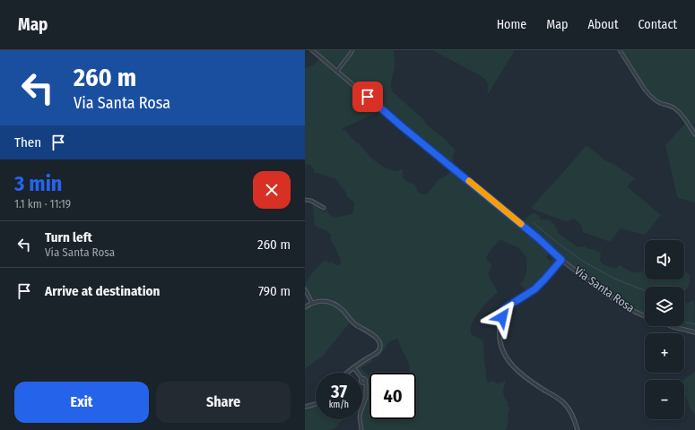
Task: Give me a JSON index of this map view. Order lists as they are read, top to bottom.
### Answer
{
  "streets": {
    "street": ["Via Santa Rosa"]
  },
  "page": {
    "header": "Map",
    "nav": [
      "Home",
      "Map",
      "About",
      "Contact"
    ],
    "turn": ["260 m", "Via Santa Rosa"],
    "then": "Then",
    "heading": ["3 min", "1.1 km · 11:19"],
    "list": [
      {
        "name": "Turn left",
        "note": "Via Santa Rosa",
        "value": "260 m"
      },
      {
        "name": "Arrive at destination",
        "value": "790 m"
      }
    ],
    "map_buttons": ["+", "−"],
    "speed": "37 km/h",
    "limit": "40",
    "buttons": ["Exit", "Share"]
  }
}
